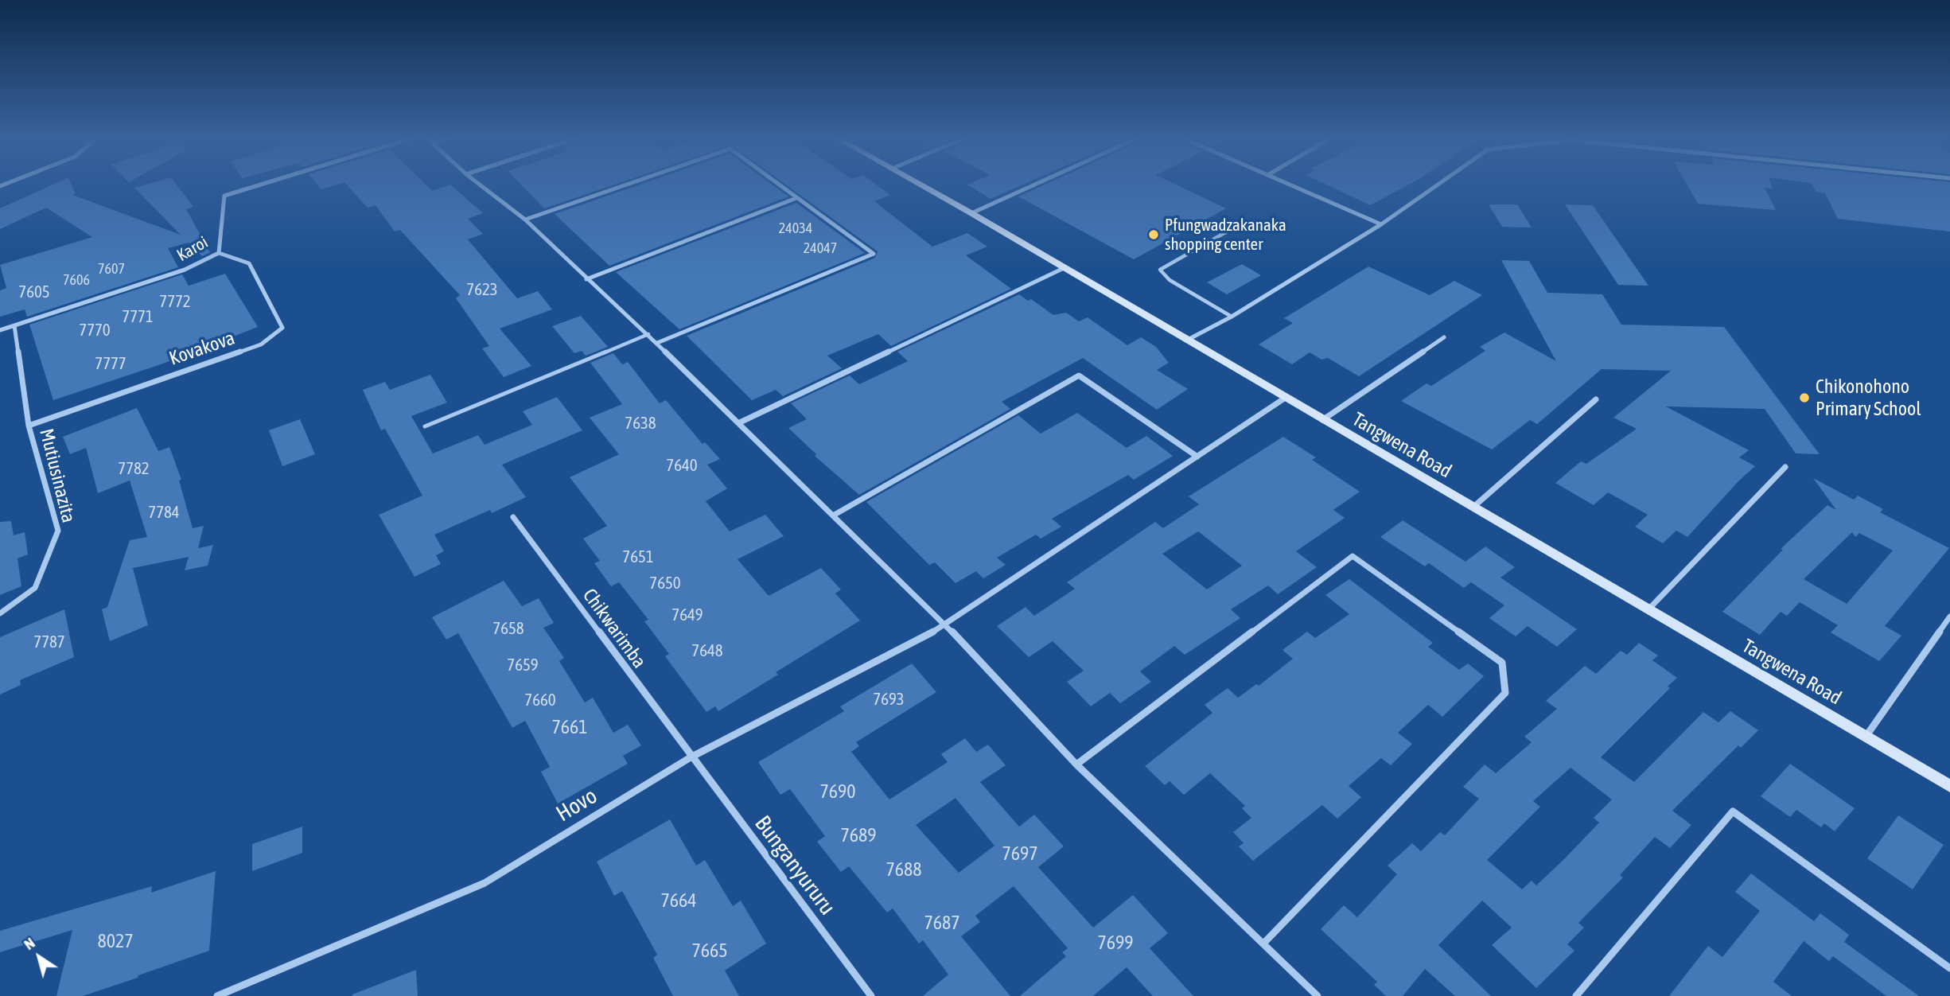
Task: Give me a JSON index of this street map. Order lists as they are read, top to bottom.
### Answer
{
  "streets": {
    "street": [
      "Karoi",
      "Kovakova",
      "Tangwena Road",
      "Mutiusinazita",
      "Chikwarimba",
      "Hovo",
      "Bunganyururu"
    ]
  },
  "crossings": [
    ["Karoi", "Kovakova"],
    ["Karoi", "Mutiusinazita"],
    ["Kovakova", "Mutiusinazita"],
    ["Tangwena Road", "Hovo"],
    ["Chikwarimba", "Hovo"],
    ["Chikwarimba", "Bunganyururu"],
    ["Hovo", "Bunganyururu"]
  ],
  "places": ["Pfungwadzakanaka shopping center", "Chikonohono Primary School"],
  "house_numbers": [
    "24034",
    "24047",
    "7607",
    "7606",
    "7623",
    "7605",
    "7772",
    "7771",
    "7770",
    "7777",
    "7638",
    "7640",
    "7782",
    "7784",
    "7651",
    "7650",
    "7649",
    "7658",
    "7787",
    "7648",
    "7659",
    "7693",
    "7660",
    "7661",
    "7690",
    "7689",
    "7697",
    "7688",
    "7664",
    "7687",
    "8027",
    "7699",
    "7665"
  ],
  "north": "top left"
}
